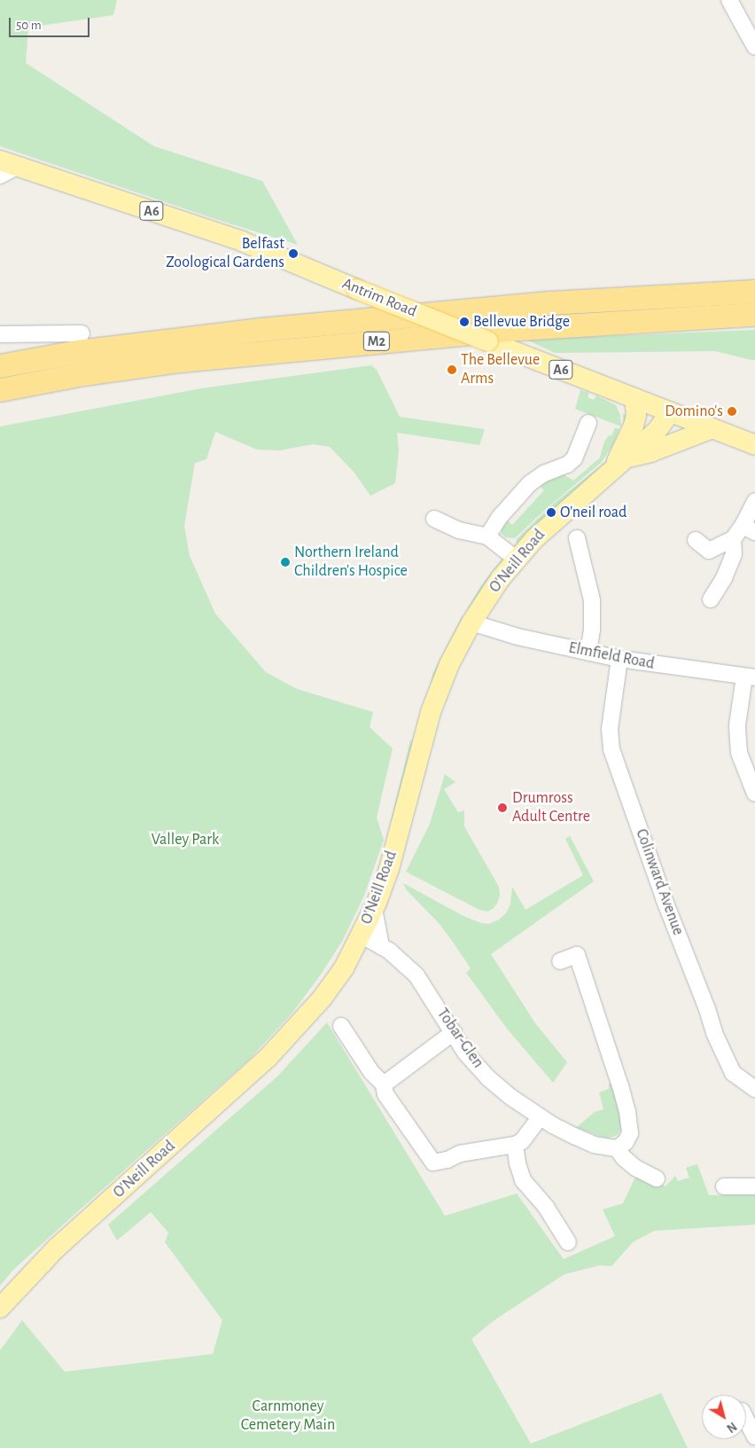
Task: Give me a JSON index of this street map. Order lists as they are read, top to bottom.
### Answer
{
  "streets": {
    "highway": ["M2"],
    "main road": ["A6", "Antrim Road", "O'Neill Road"],
    "street": ["Elmfield Road", "Colinward Avenue", "Tobar-Glen"]
  },
  "crossings": [
    ["Antrim Road", "O'Neill Road"],
    ["O'Neill Road", "Elmfield Road"],
    ["O'Neill Road", "Tobar-Glen"],
    ["Elmfield Road", "Colinward Avenue"]
  ],
  "parks": ["Valley Park", "Carnmoney Cemetery Main"],
  "places": [
    "Belfast Zoological Gardens",
    "Bellevue Bridge",
    "The Bellevue Arms",
    "Domino's",
    "O'neil road",
    "Northern Ireland Children's Hospice",
    "Drumross Adult Centre"
  ],
  "scale_bar": "50 m",
  "north": "bottom right"
}
